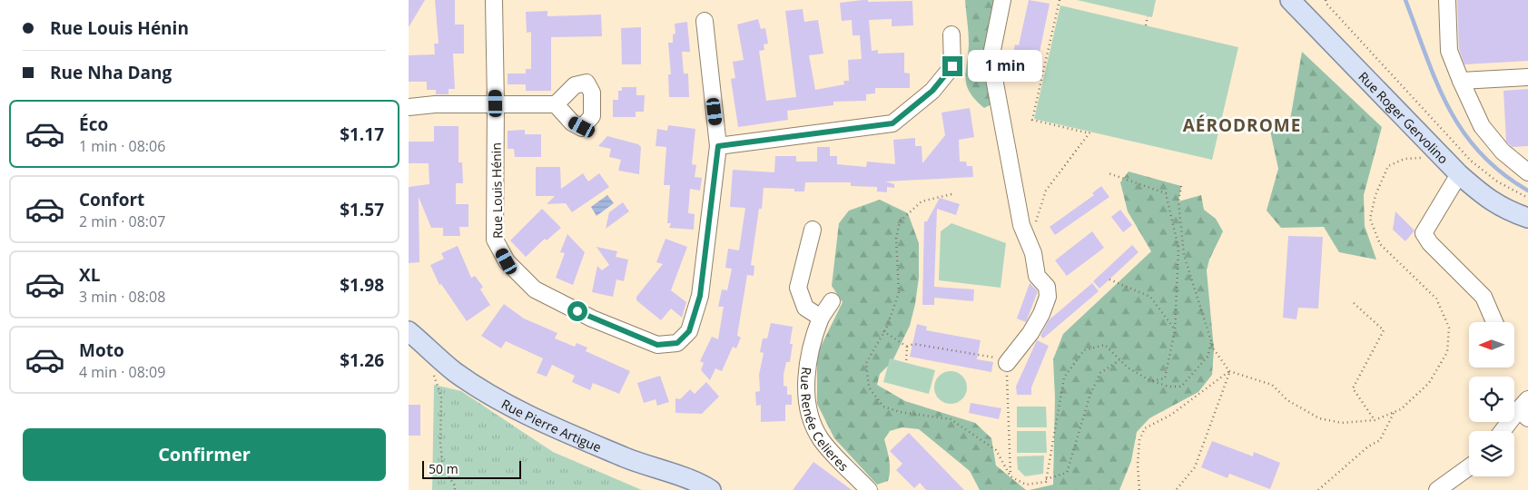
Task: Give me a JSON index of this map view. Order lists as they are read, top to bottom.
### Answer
{
  "streets": {
    "main road": ["Rue Roger Gervolino", "Rue Pierre Artigue"],
    "street": ["Rue Louis Hénin", "Rue Renée Celieres"]
  },
  "districts": ["AÉRODROME"],
  "scale_bar": "50 m",
  "north": "left",
  "page": {
    "banner": ["Rue Louis Hénin", "Rue Nha Dang"],
    "bubble": "1 min",
    "list": [
      {
        "name": "Éco",
        "note": "1 min · 08:06",
        "value": "$1.17"
      },
      {
        "name": "Confort",
        "note": "2 min · 08:07",
        "value": "$1.57"
      },
      {
        "name": "XL",
        "note": "3 min · 08:08",
        "value": "$1.98"
      },
      {
        "name": "Moto",
        "note": "4 min · 08:09",
        "value": "$1.26"
      }
    ],
    "buttons": "Confirmer",
    "scale": "50 m"
  }
}
